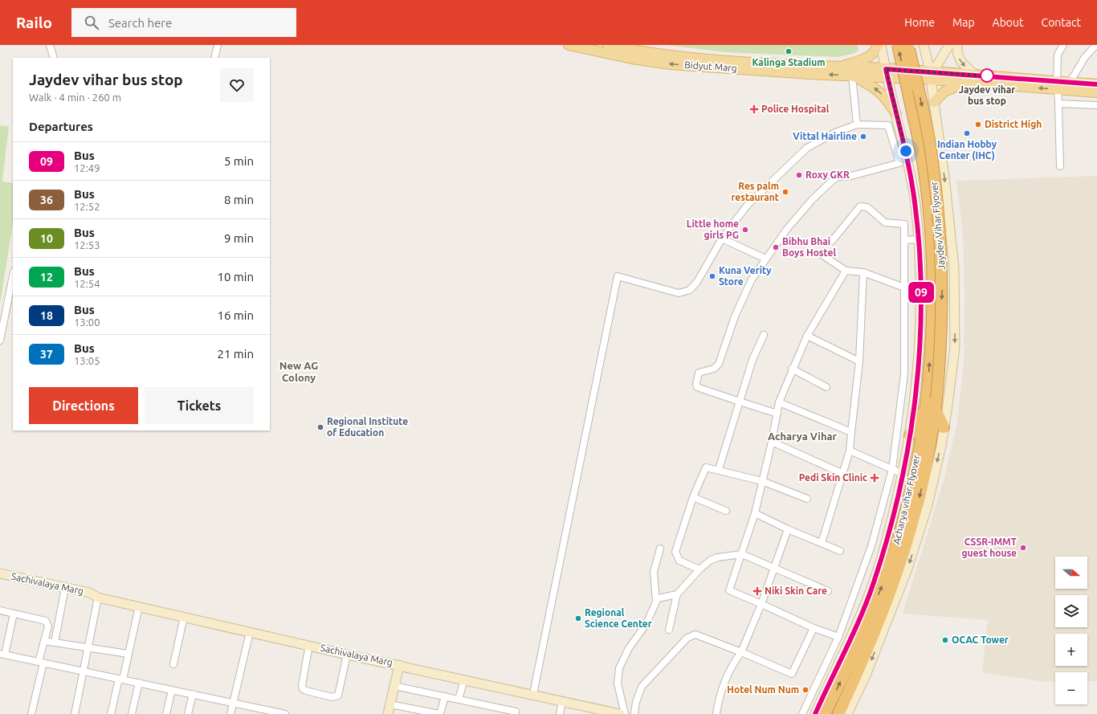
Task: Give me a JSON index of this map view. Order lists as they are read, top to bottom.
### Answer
{
  "streets": {
    "highway": ["Jaydev Vihar Flyover", "Acharya vihar Flyover"],
    "main road": ["Bidyut Marg"],
    "street": ["Sachivalaya Marg"]
  },
  "crossings": [
    ["Jaydev Vihar Flyover", "Acharya vihar Flyover"]
  ],
  "districts": ["New AG Colony", "Acharya Vihar"],
  "places": {
    "other": [
      "Kalinga Stadium",
      "Jaydev vihar bus stop",
      "District High",
      "Indian Hobby Center (IHC)",
      "Vittal Hairline",
      "Roxy GKR",
      "Res palm restaurant",
      "Little home girls PG",
      "Bibhu Bhai Boys Hostel",
      "Kuna Verity Store",
      "Regional Institute of Education",
      "CSSR-IMMT guest house",
      "Regional Science Center",
      "OCAC Tower",
      "Hotel Num Num"
    ],
    "health": ["Police Hospital", "Pedi Skin Clinic", "Niki Skin Care"]
  },
  "lines": ["bus line 09"],
  "north": "right",
  "page": {
    "header": "Railo",
    "search": "Search here",
    "nav": [
      "Home",
      "Map",
      "About",
      "Contact"
    ],
    "on_map": "09",
    "heading": [
      ["Jaydev vihar bus stop", "Walk · 4 min · 260 m"],
      "Departures"
    ],
    "list": [
      {
        "mark": "09",
        "name": "Bus",
        "note": "12:49",
        "value": "5 min"
      },
      {
        "mark": "36",
        "name": "Bus",
        "note": "12:52",
        "value": "8 min"
      },
      {
        "mark": "10",
        "name": "Bus",
        "note": "12:53",
        "value": "9 min"
      },
      {
        "mark": "12",
        "name": "Bus",
        "note": "12:54",
        "value": "10 min"
      },
      {
        "mark": "18",
        "name": "Bus",
        "note": "13:00",
        "value": "16 min"
      },
      {
        "mark": "37",
        "name": "Bus",
        "note": "13:05",
        "value": "21 min"
      }
    ],
    "buttons": ["Directions", "Tickets"],
    "map_buttons": ["+", "−"]
  }
}
